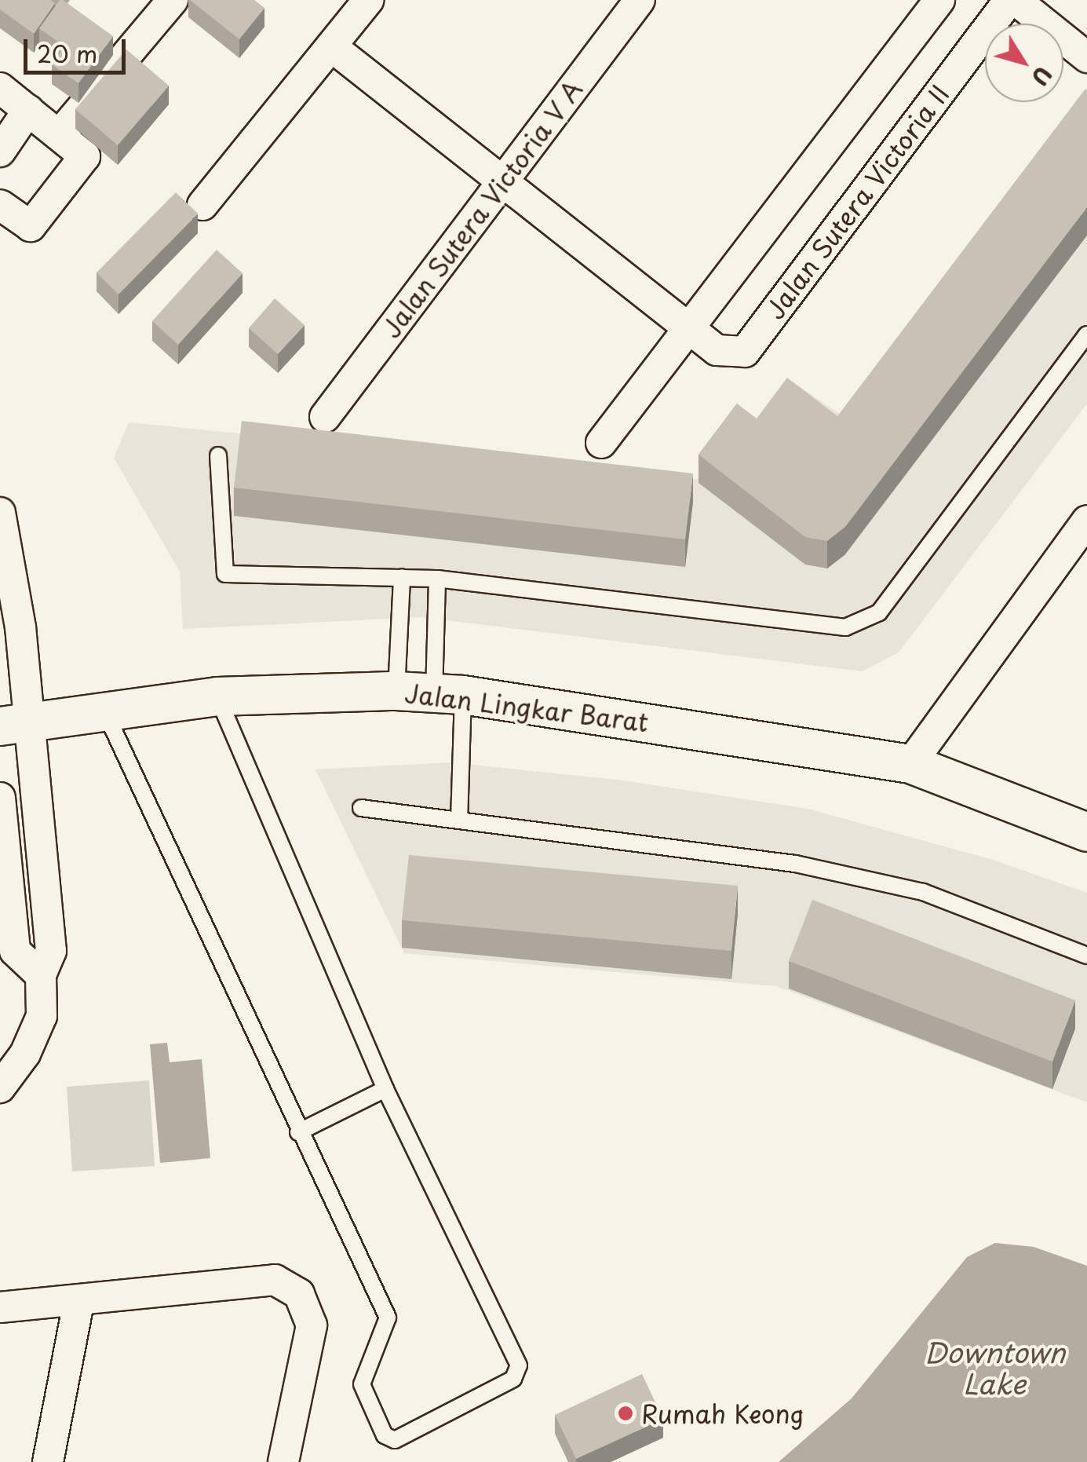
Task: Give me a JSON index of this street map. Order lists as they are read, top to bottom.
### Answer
{
  "streets": {
    "street": ["Jalan Sutera Victoria II", "Jalan Sutera Victoria V A", "Jalan Lingkar Barat"]
  },
  "water": ["Downtown Lake"],
  "places": ["Rumah Keong"],
  "scale_bar": "20 m",
  "north": "bottom right"
}
